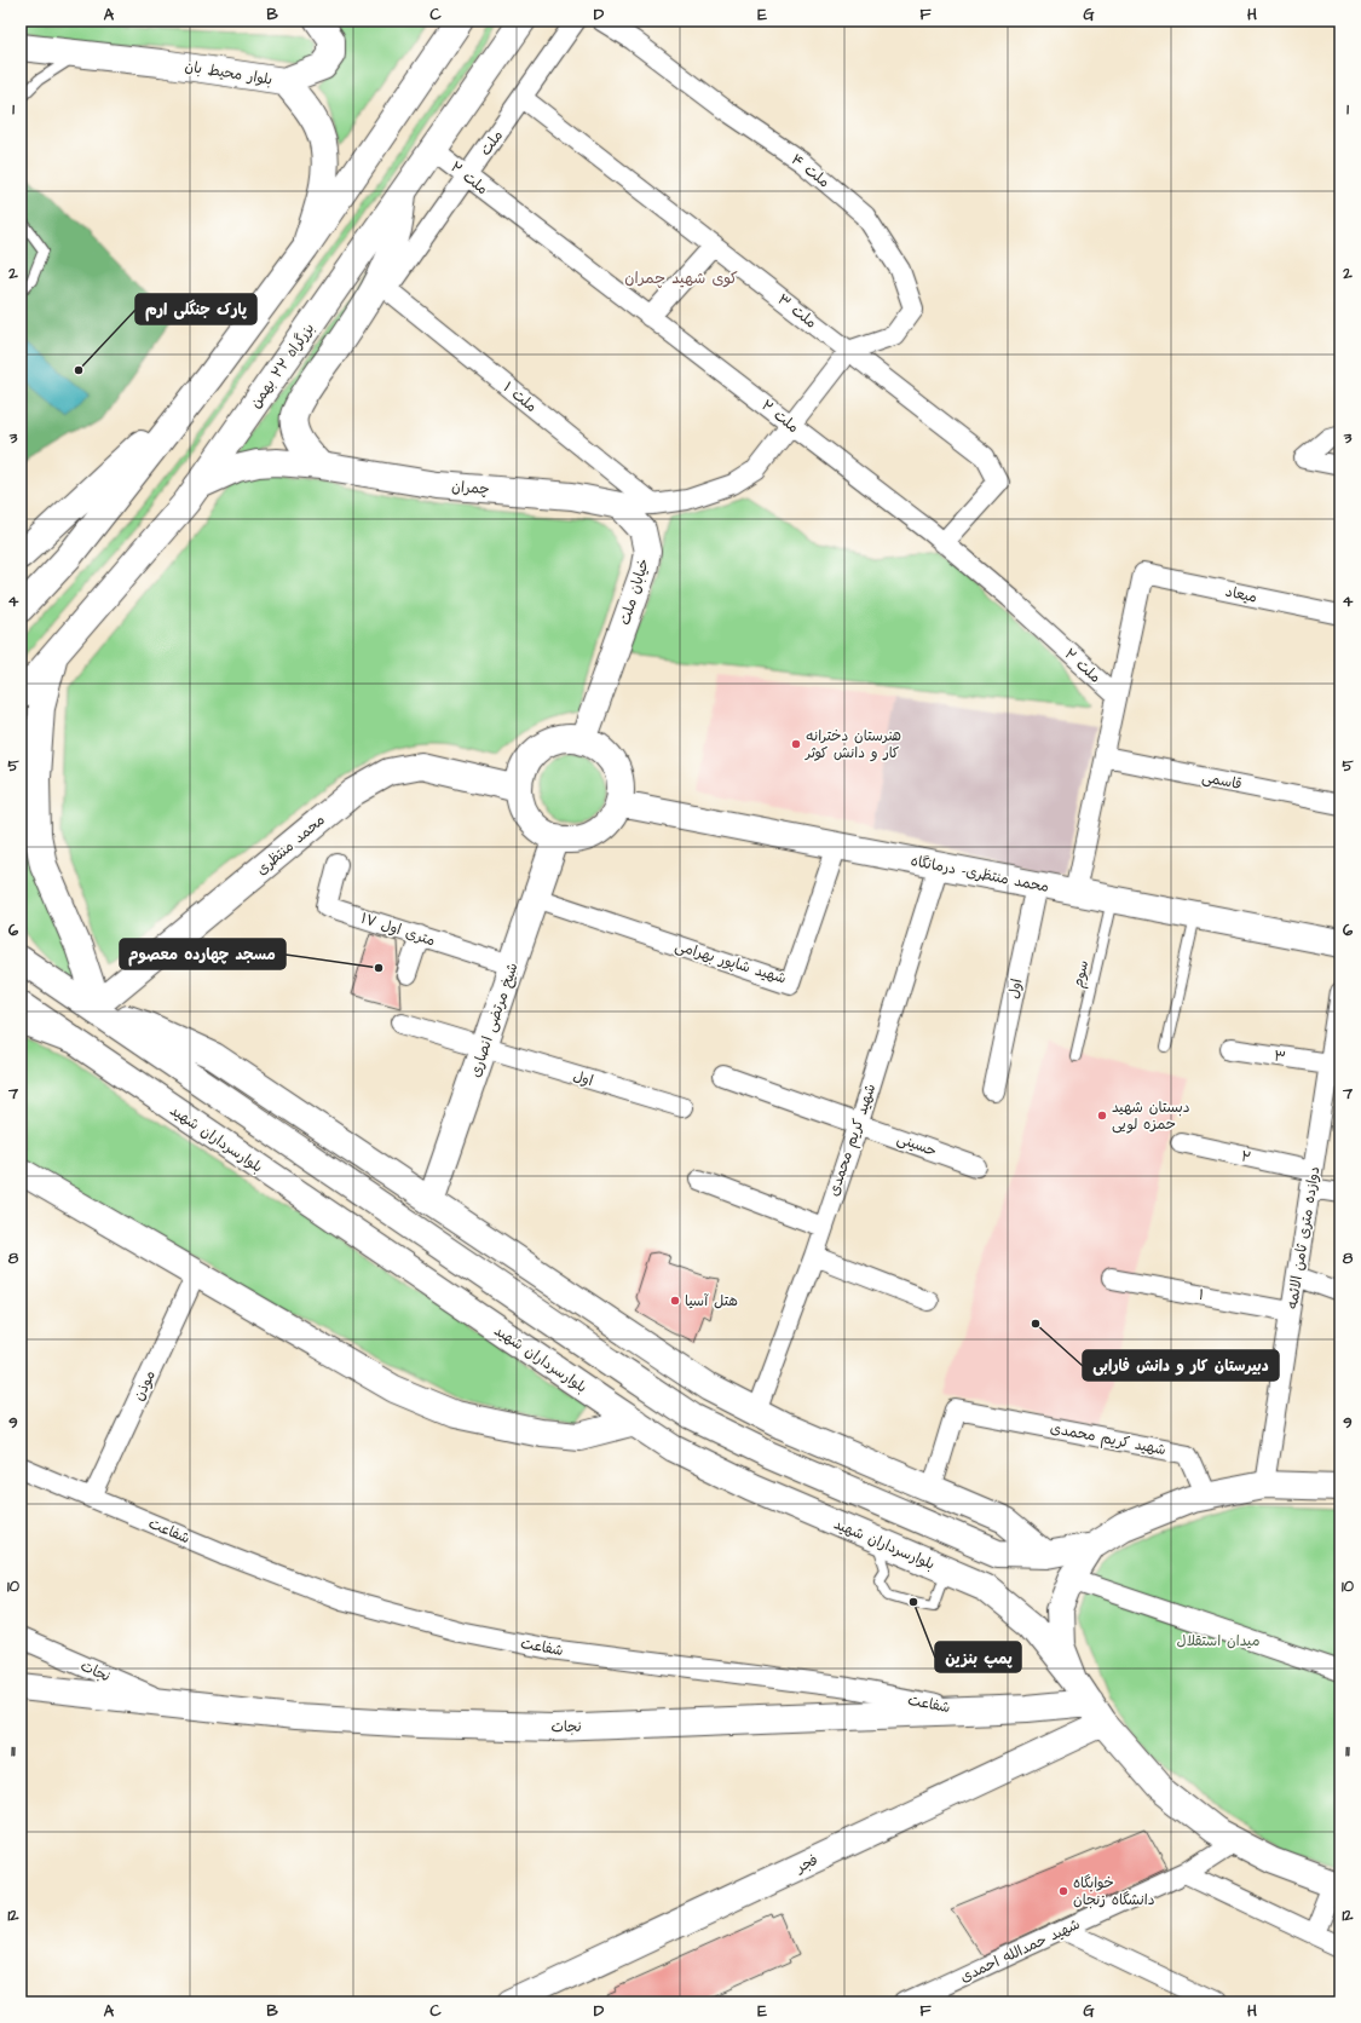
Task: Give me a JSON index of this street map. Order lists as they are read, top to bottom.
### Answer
{
  "streets": {
    "main road": [
      "بلوار محیط بان",
      "بزرگراه ۲۲ بهمن",
      "چمران",
      "خیابان ملت",
      "محمد منتظری",
      "محمد منتظری- درمانگاه",
      "شیخ مرتضی انصاری",
      "بلوارسرداران شهید",
      "شفاعت",
      "نجات",
      "فجر"
    ],
    "street": [
      "ملت",
      "ملت ۴",
      "ملت ۲",
      "ملت ۳",
      "ملت ۱",
      "میعاد",
      "قاسمی",
      "۱۷ متری اول",
      "شهید شاپور بهرامی",
      "اول",
      "۳",
      "شهید کریم محمدی",
      "حسینی",
      "۲",
      "دوازده متری ثامن الائمه",
      "۱",
      "موذن",
      "شهید حمدالله احمدی"
    ],
    "lane": ["سوم"]
  },
  "crossings": [
    ["ملت", "ملت ۲"],
    ["ملت", "ملت ۳"],
    ["ملت", "ملت ۱"],
    ["ملت ۴", "ملت ۳"],
    ["ملت ۲", "ملت ۳"],
    ["ملت ۲", "بزرگراه ۲۲ بهمن"],
    ["ملت ۲", "میعاد"],
    ["بزرگراه ۲۲ بهمن", "چمران"],
    ["چمران", "خیابان ملت"],
    ["خیابان ملت", "محمد منتظری"],
    ["خیابان ملت", "محمد منتظری- درمانگاه"],
    ["خیابان ملت", "شیخ مرتضی انصاری"],
    ["محمد منتظری", "محمد منتظری- درمانگاه"],
    ["محمد منتظری", "شیخ مرتضی انصاری"],
    ["محمد منتظری- درمانگاه", "شهید شاپور بهرامی"],
    ["محمد منتظری- درمانگاه", "سوم"],
    ["محمد منتظری- درمانگاه", "اول"],
    ["محمد منتظری- درمانگاه", "شیخ مرتضی انصاری"],
    ["محمد منتظری- درمانگاه", "شهید کریم محمدی"],
    ["۱۷ متری اول", "شیخ مرتضی انصاری"],
    ["شهید شاپور بهرامی", "شیخ مرتضی انصاری"],
    ["اول", "شیخ مرتضی انصاری"],
    ["۳", "دوازده متری ثامن الائمه"],
    ["شهید کریم محمدی", "حسینی"],
    ["۲", "دوازده متری ثامن الائمه"],
    ["دوازده متری ثامن الائمه", "۱"],
    ["موذن", "شفاعت"],
    ["شفاعت", "نجات"],
    ["شفاعت", "فجر"]
  ],
  "districts": ["کوی شهید چمران"],
  "parks": ["میدان استقلال"],
  "places": [
    "پارک جنگلی ارم",
    "هنرستان دخترانه کار و دانش کوثر",
    "مسجد چهارده معصوم",
    "دبستان شهید حمزه لویی",
    "هتل آسیا",
    "دبیرستان کار و دانش فارابی",
    "پمپ بنزین",
    "خوابگاه دانشگاه زنجان"
  ],
  "grid": {
    "columns": [
      "A",
      "B",
      "C",
      "D",
      "E",
      "F",
      "G",
      "H"
    ],
    "rows": [
      "1",
      "2",
      "3",
      "4",
      "5",
      "6",
      "7",
      "8",
      "9",
      "10",
      "11",
      "12"
    ]
  }
}
